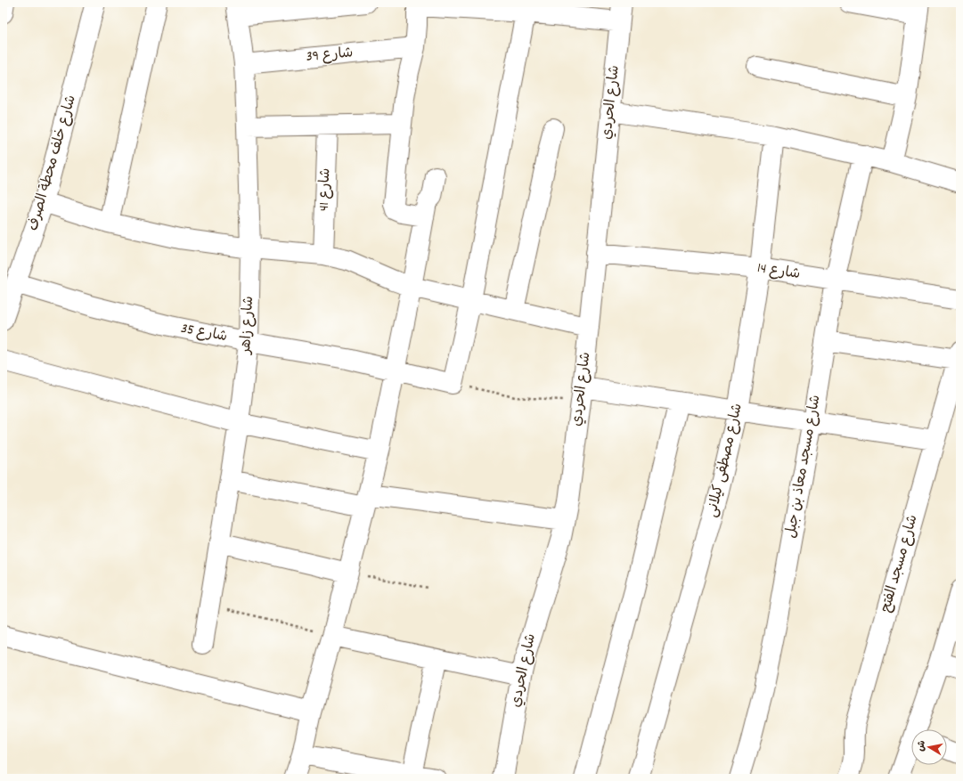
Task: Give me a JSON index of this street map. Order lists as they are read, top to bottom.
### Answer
{
  "streets": {
    "street": [
      "شارع 39",
      "شارع الحردي",
      "شارع خلف محطة الصرف",
      "شارع 41",
      "شارع 14",
      "شارع زاهر",
      "شارع 35",
      "شارع مصطفى كيلانى",
      "شارع مسجد معاذ بن جبل",
      "شارع مسجد الفتح"
    ]
  },
  "crossings": [
    ["شارع 39", "شارع زاهر"],
    ["شارع الحردي", "شارع 14"],
    ["شارع خلف محطة الصرف", "شارع 35"],
    ["شارع 14", "شارع مصطفى كيلانى"],
    ["شارع 14", "شارع مسجد معاذ بن جبل"],
    ["شارع زاهر", "شارع 35"]
  ],
  "north": "left"
}
